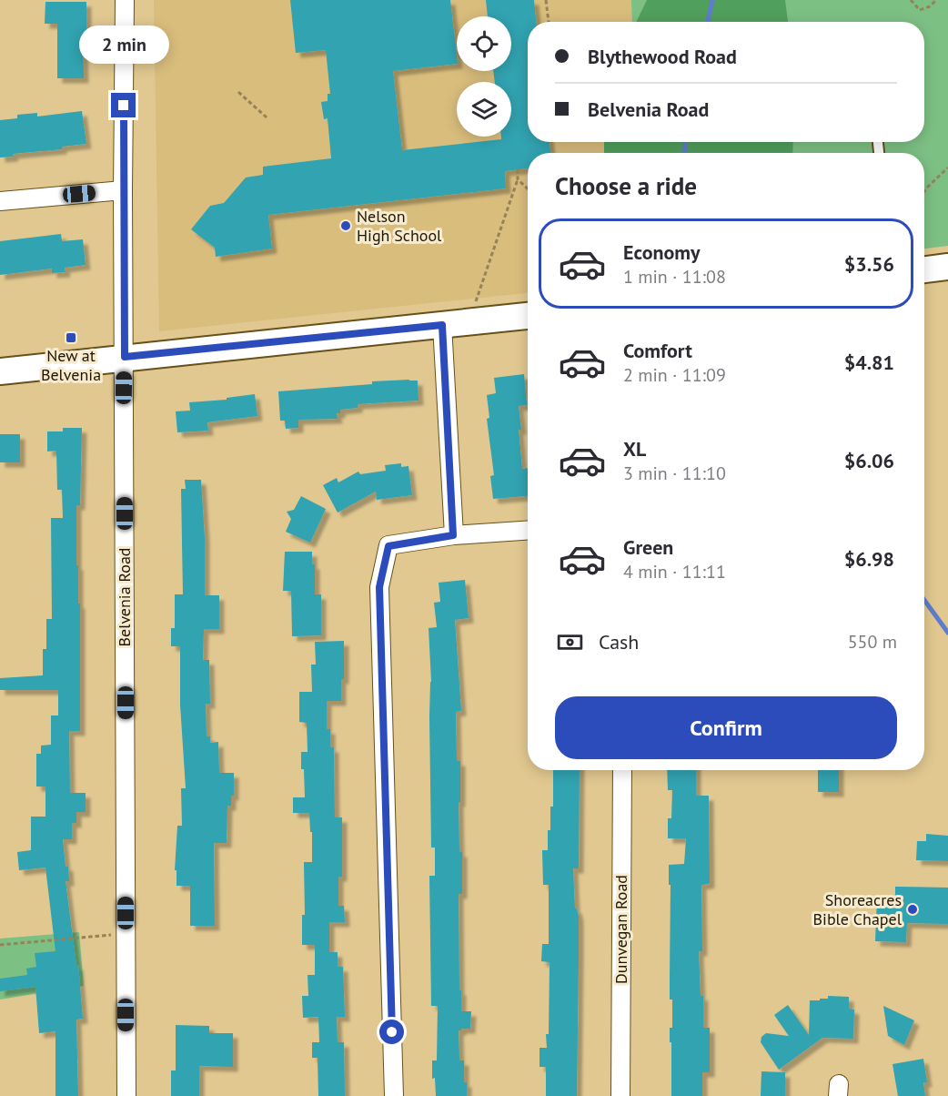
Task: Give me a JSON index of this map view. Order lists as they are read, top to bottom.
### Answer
{
  "streets": {
    "street": ["Belvenia Road", "Dunvegan Road"]
  },
  "places": {
    "other": ["Nelson High School", "Shoreacres Bible Chapel"],
    "transit": ["New at Belvenia"]
  },
  "page": {
    "banner": ["Blythewood Road", "Belvenia Road"],
    "bubble": "2 min",
    "heading": "Choose a ride",
    "list": [
      {
        "name": "Economy",
        "note": "1 min · 11:08",
        "value": "$3.56"
      },
      {
        "name": "Comfort",
        "note": "2 min · 11:09",
        "value": "$4.81"
      },
      {
        "name": "XL",
        "note": "3 min · 11:10",
        "value": "$6.06"
      },
      {
        "name": "Green",
        "note": "4 min · 11:11",
        "value": "$6.98"
      }
    ],
    "pay": ["Cash", "550 m"],
    "buttons": "Confirm"
  }
}
